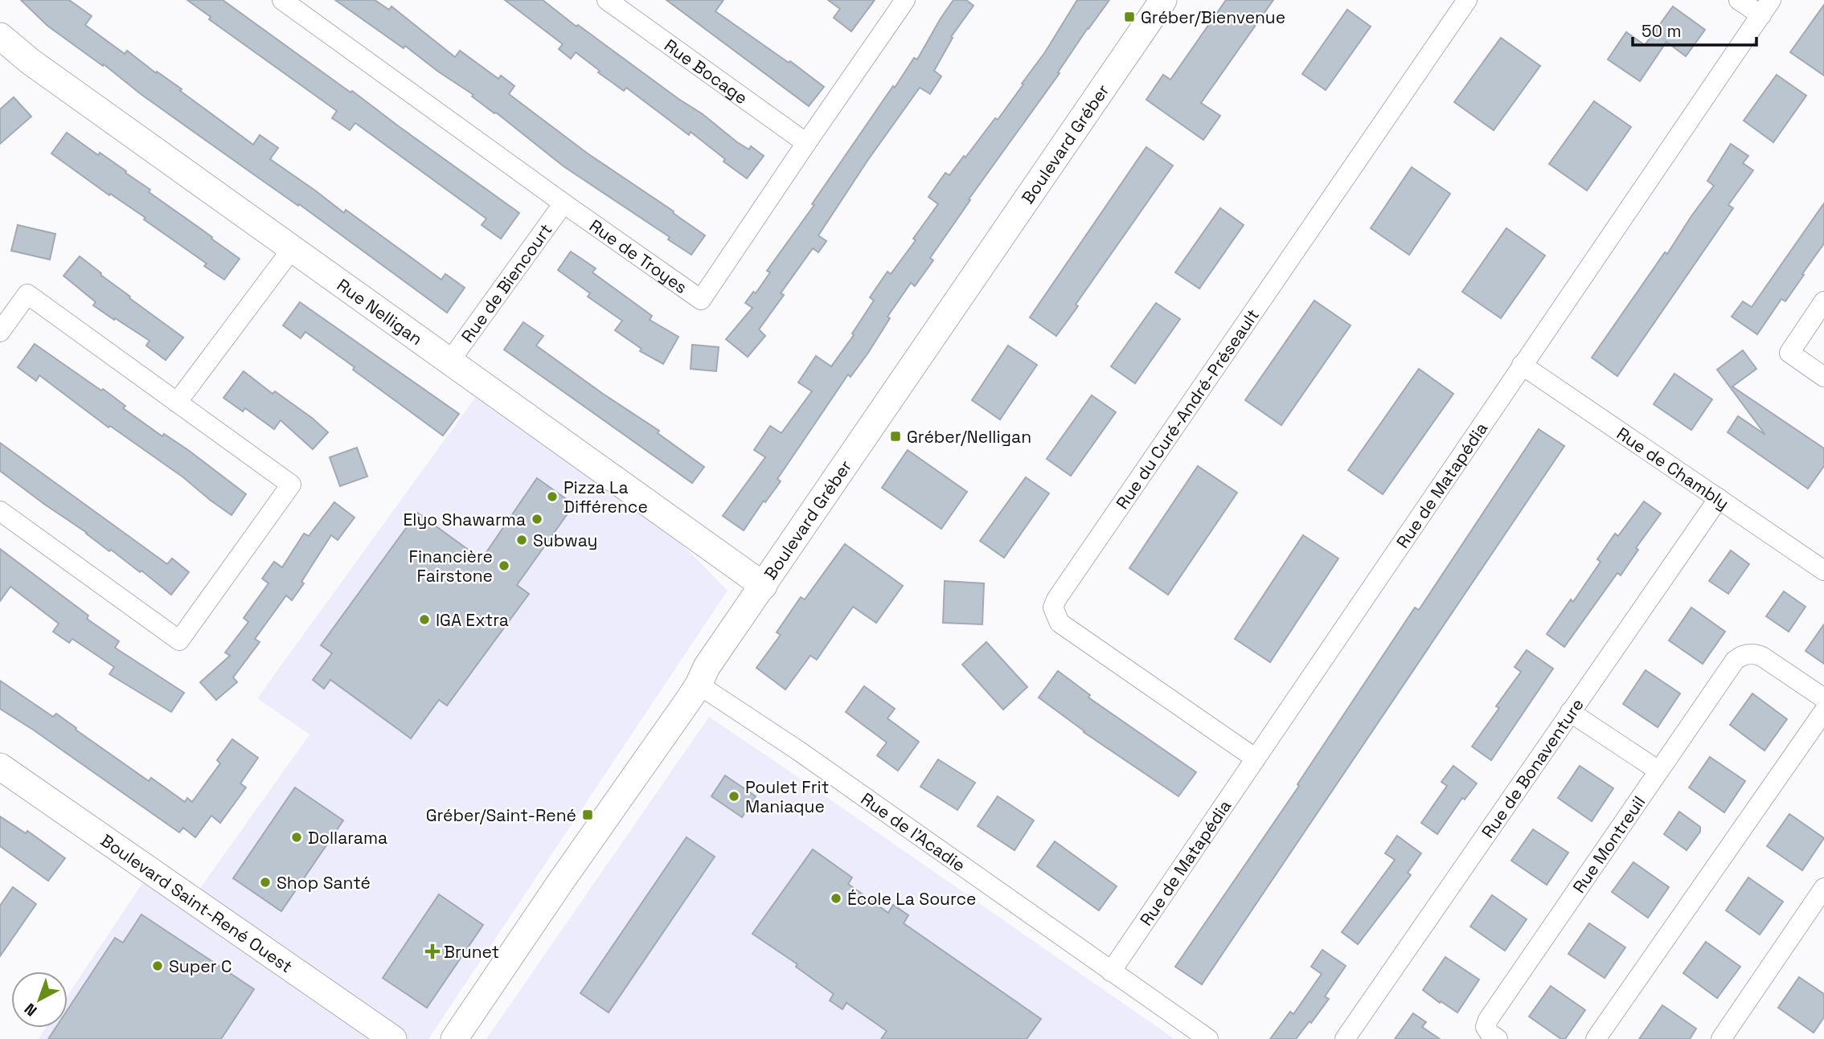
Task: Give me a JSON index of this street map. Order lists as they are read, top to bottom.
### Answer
{
  "streets": {
    "street": [
      "Rue Bocage",
      "Boulevard Gréber",
      "Rue de Troyes",
      "Rue de Biencourt",
      "Rue Nelligan",
      "Rue du Curé-André-Préseault",
      "Rue de Chambly",
      "Rue de Matapédia",
      "Rue de Bonaventure",
      "Rue de l'Acadie",
      "Rue Montreuil",
      "Boulevard Saint-René Ouest"
    ]
  },
  "crossings": [
    ["Rue Bocage", "Rue de Troyes"],
    ["Boulevard Gréber", "Rue Nelligan"],
    ["Boulevard Gréber", "Rue de l'Acadie"],
    ["Rue de Troyes", "Rue de Biencourt"],
    ["Rue de Biencourt", "Rue Nelligan"],
    ["Rue du Curé-André-Préseault", "Rue de Matapédia"],
    ["Rue de Chambly", "Rue de Matapédia"],
    ["Rue de Chambly", "Rue de Bonaventure"],
    ["Rue de Matapédia", "Rue de l'Acadie"]
  ],
  "places": {
    "transit": ["Gréber/Bienvenue", "Gréber/Nelligan", "Gréber/Saint-René"],
    "other": [
      "Pizza La Différence",
      "Elyo Shawarma",
      "Subway",
      "Financière Fairstone",
      "IGA Extra",
      "Poulet Frit Maniaque",
      "Dollarama",
      "Shop Santé",
      "École La Source",
      "Super C"
    ],
    "health": ["Brunet"]
  },
  "scale_bar": "50 m",
  "north": "bottom left"
}
